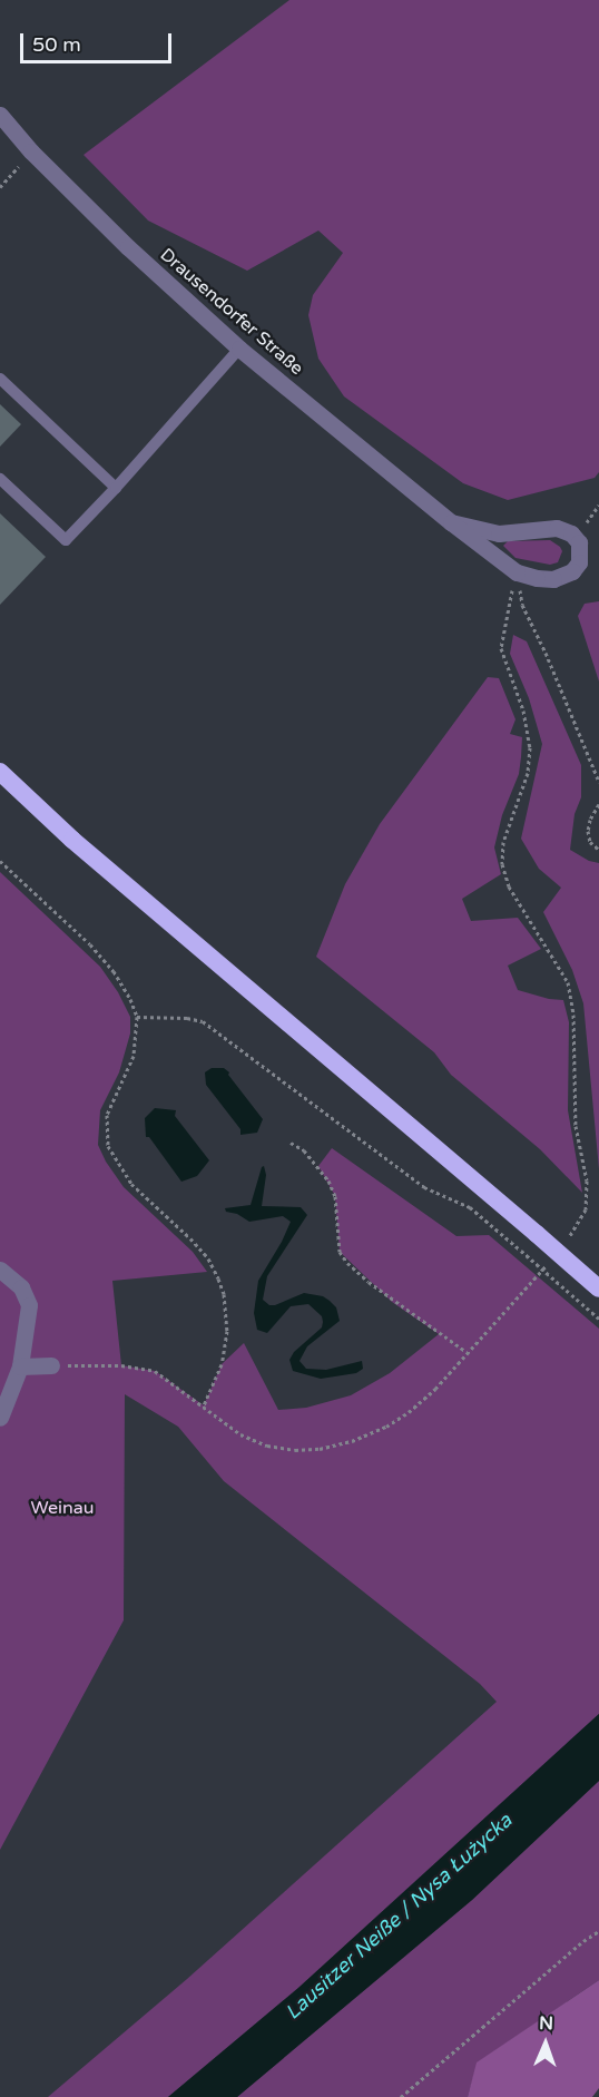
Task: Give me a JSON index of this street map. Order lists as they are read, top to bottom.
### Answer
{
  "streets": {
    "street": ["Drausendorfer Straße"]
  },
  "water": ["Lausitzer Neiße / Nysa Łużycka"],
  "parks": ["Weinau"],
  "scale_bar": "50 m",
  "north": "top"
}
